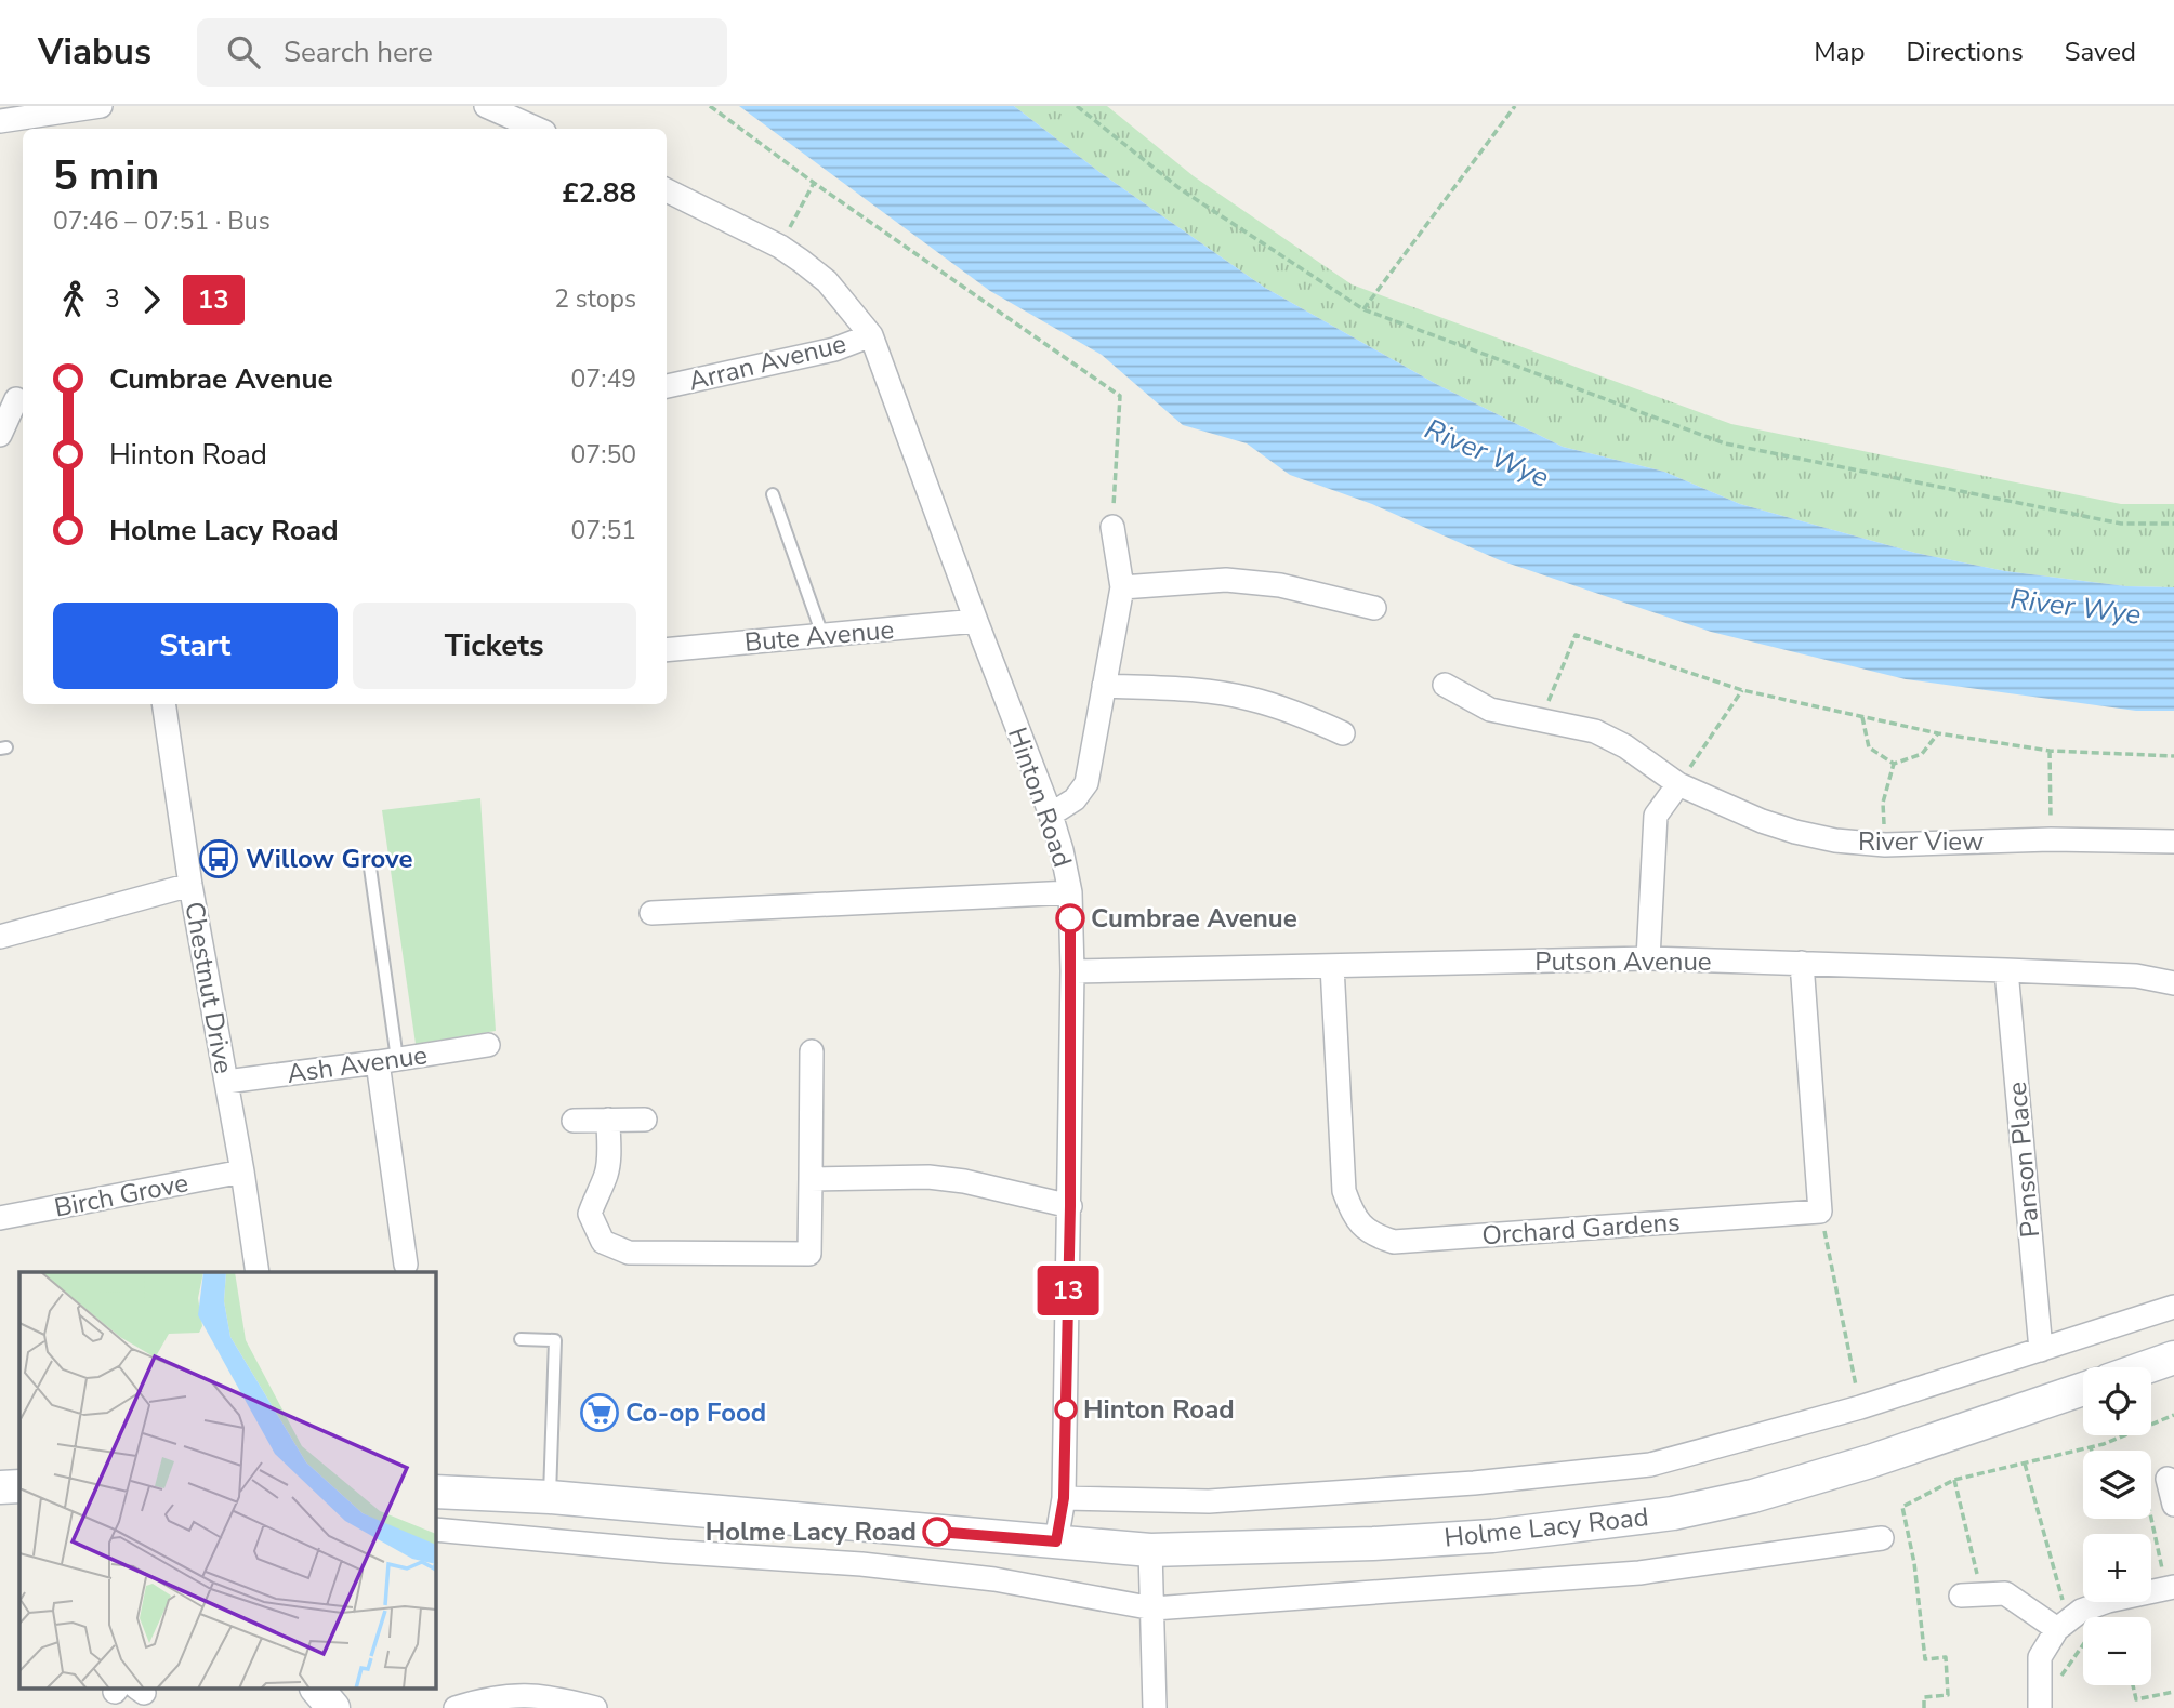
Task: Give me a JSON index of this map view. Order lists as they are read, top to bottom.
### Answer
{
  "streets": {
    "street": [
      "Arran Avenue",
      "Bute Avenue",
      "Hinton Road",
      "River View",
      "Putson Avenue",
      "Chestnut Drive",
      "Ash Avenue",
      "Panson Place",
      "Birch Grove",
      "Orchard Gardens",
      "Holme Lacy Road"
    ]
  },
  "crossings": [
    ["Arran Avenue", "Hinton Road"],
    ["Bute Avenue", "Hinton Road"],
    ["Hinton Road", "Putson Avenue"],
    ["Hinton Road", "Holme Lacy Road"],
    ["Putson Avenue", "Panson Place"],
    ["Putson Avenue", "Orchard Gardens"],
    ["Chestnut Drive", "Ash Avenue"],
    ["Chestnut Drive", "Birch Grove"]
  ],
  "water": ["River Wye"],
  "places": {
    "bus stop": ["Willow Grove"],
    "other": ["Cumbrae Avenue", "Hinton Road", "Holme Lacy Road"],
    "supermarket": ["Co-op Food"]
  },
  "lines": ["bus line 13"],
  "page": {
    "header": "Viabus",
    "search": "Search here",
    "nav": ["Map", "Directions", "Saved"],
    "on_map": "13",
    "heading": ["5 min", "07:46 – 07:51 · Bus", "£2.88"],
    "legs": ["3", "13", "2 stops"],
    "list": [
      {
        "name": "Cumbrae Avenue",
        "value": "07:49"
      },
      {
        "name": "Hinton Road",
        "value": "07:50"
      },
      {
        "name": "Holme Lacy Road",
        "value": "07:51"
      }
    ],
    "buttons": ["Start", "Tickets"],
    "map_buttons": ["+", "−"]
  }
}
